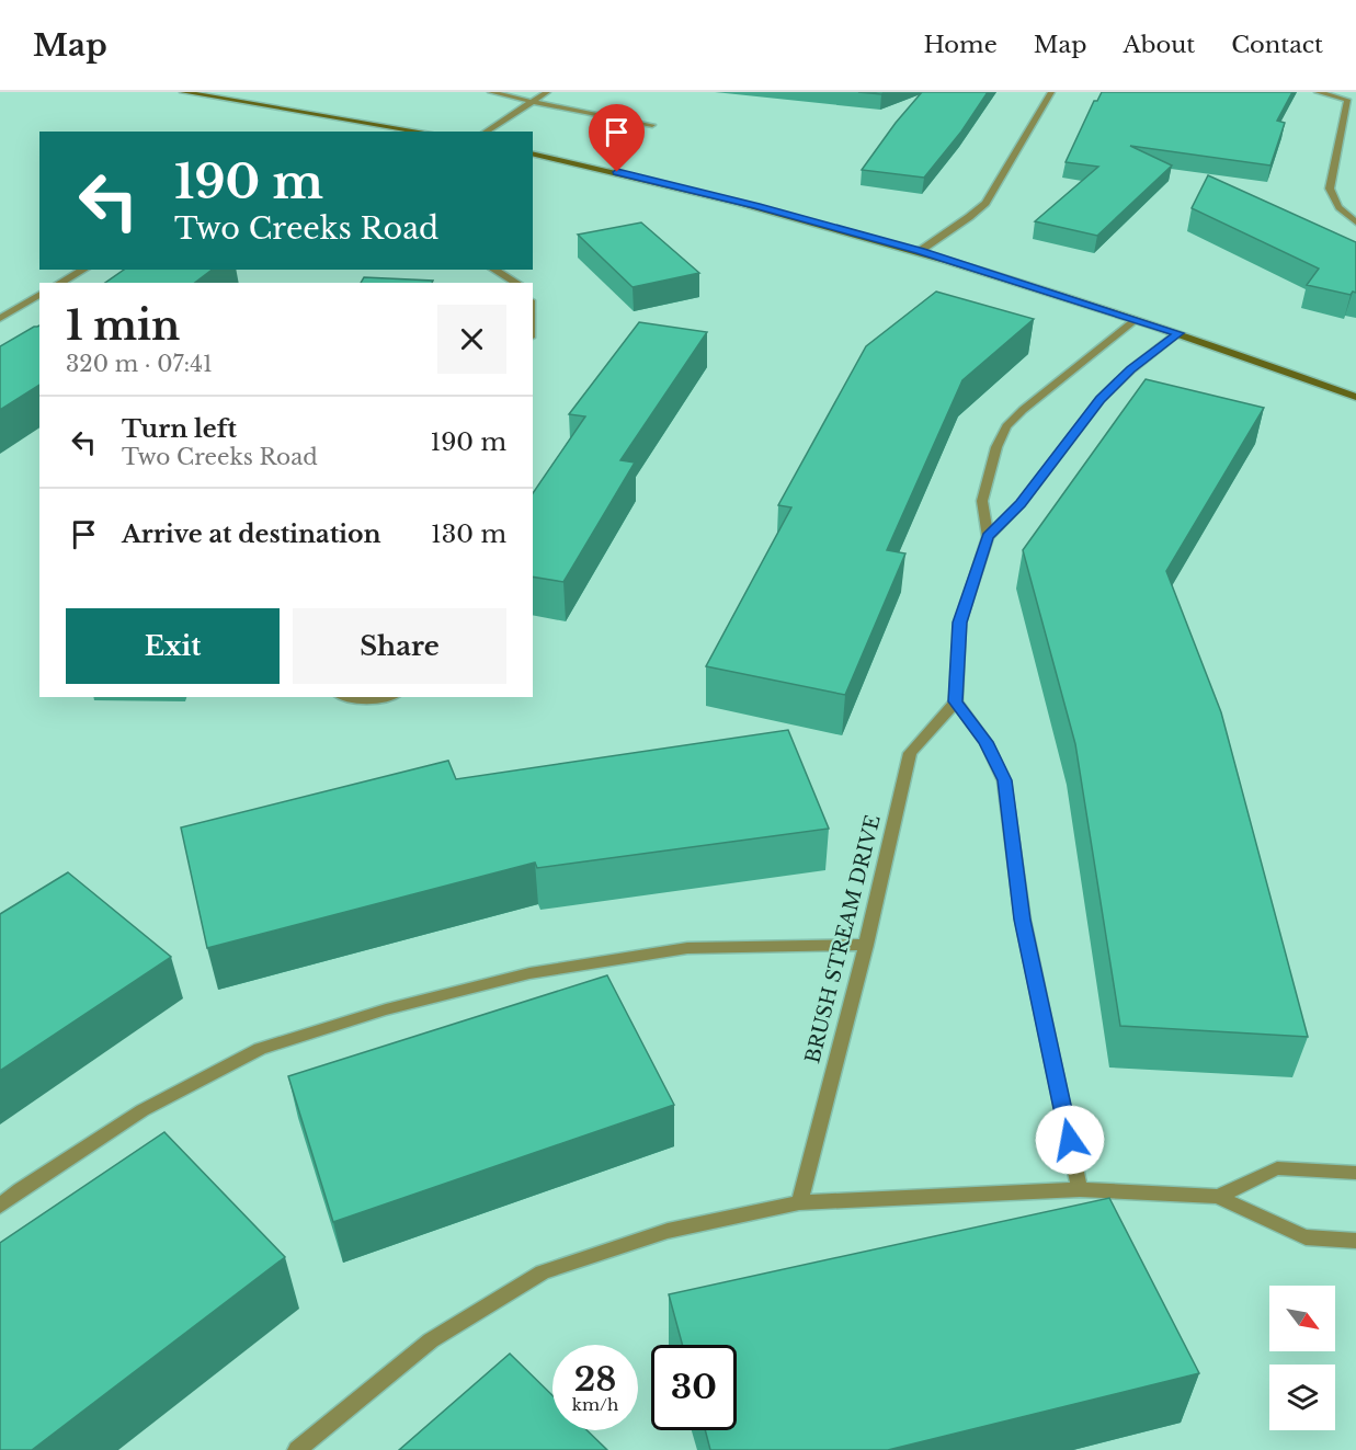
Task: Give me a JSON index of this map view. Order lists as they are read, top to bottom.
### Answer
{
  "streets": {
    "street": ["BRUSH STREAM DRIVE"]
  },
  "north": "bottom right",
  "page": {
    "header": "Map",
    "nav": [
      "Home",
      "Map",
      "About",
      "Contact"
    ],
    "turn": ["190 m", "Two Creeks Road"],
    "heading": ["1 min", "320 m · 07:41"],
    "list": [
      {
        "name": "Turn left",
        "note": "Two Creeks Road",
        "value": "190 m"
      },
      {
        "name": "Arrive at destination",
        "value": "130 m"
      }
    ],
    "buttons": ["Exit", "Share"],
    "speed": "28 km/h",
    "limit": "30"
  }
}
